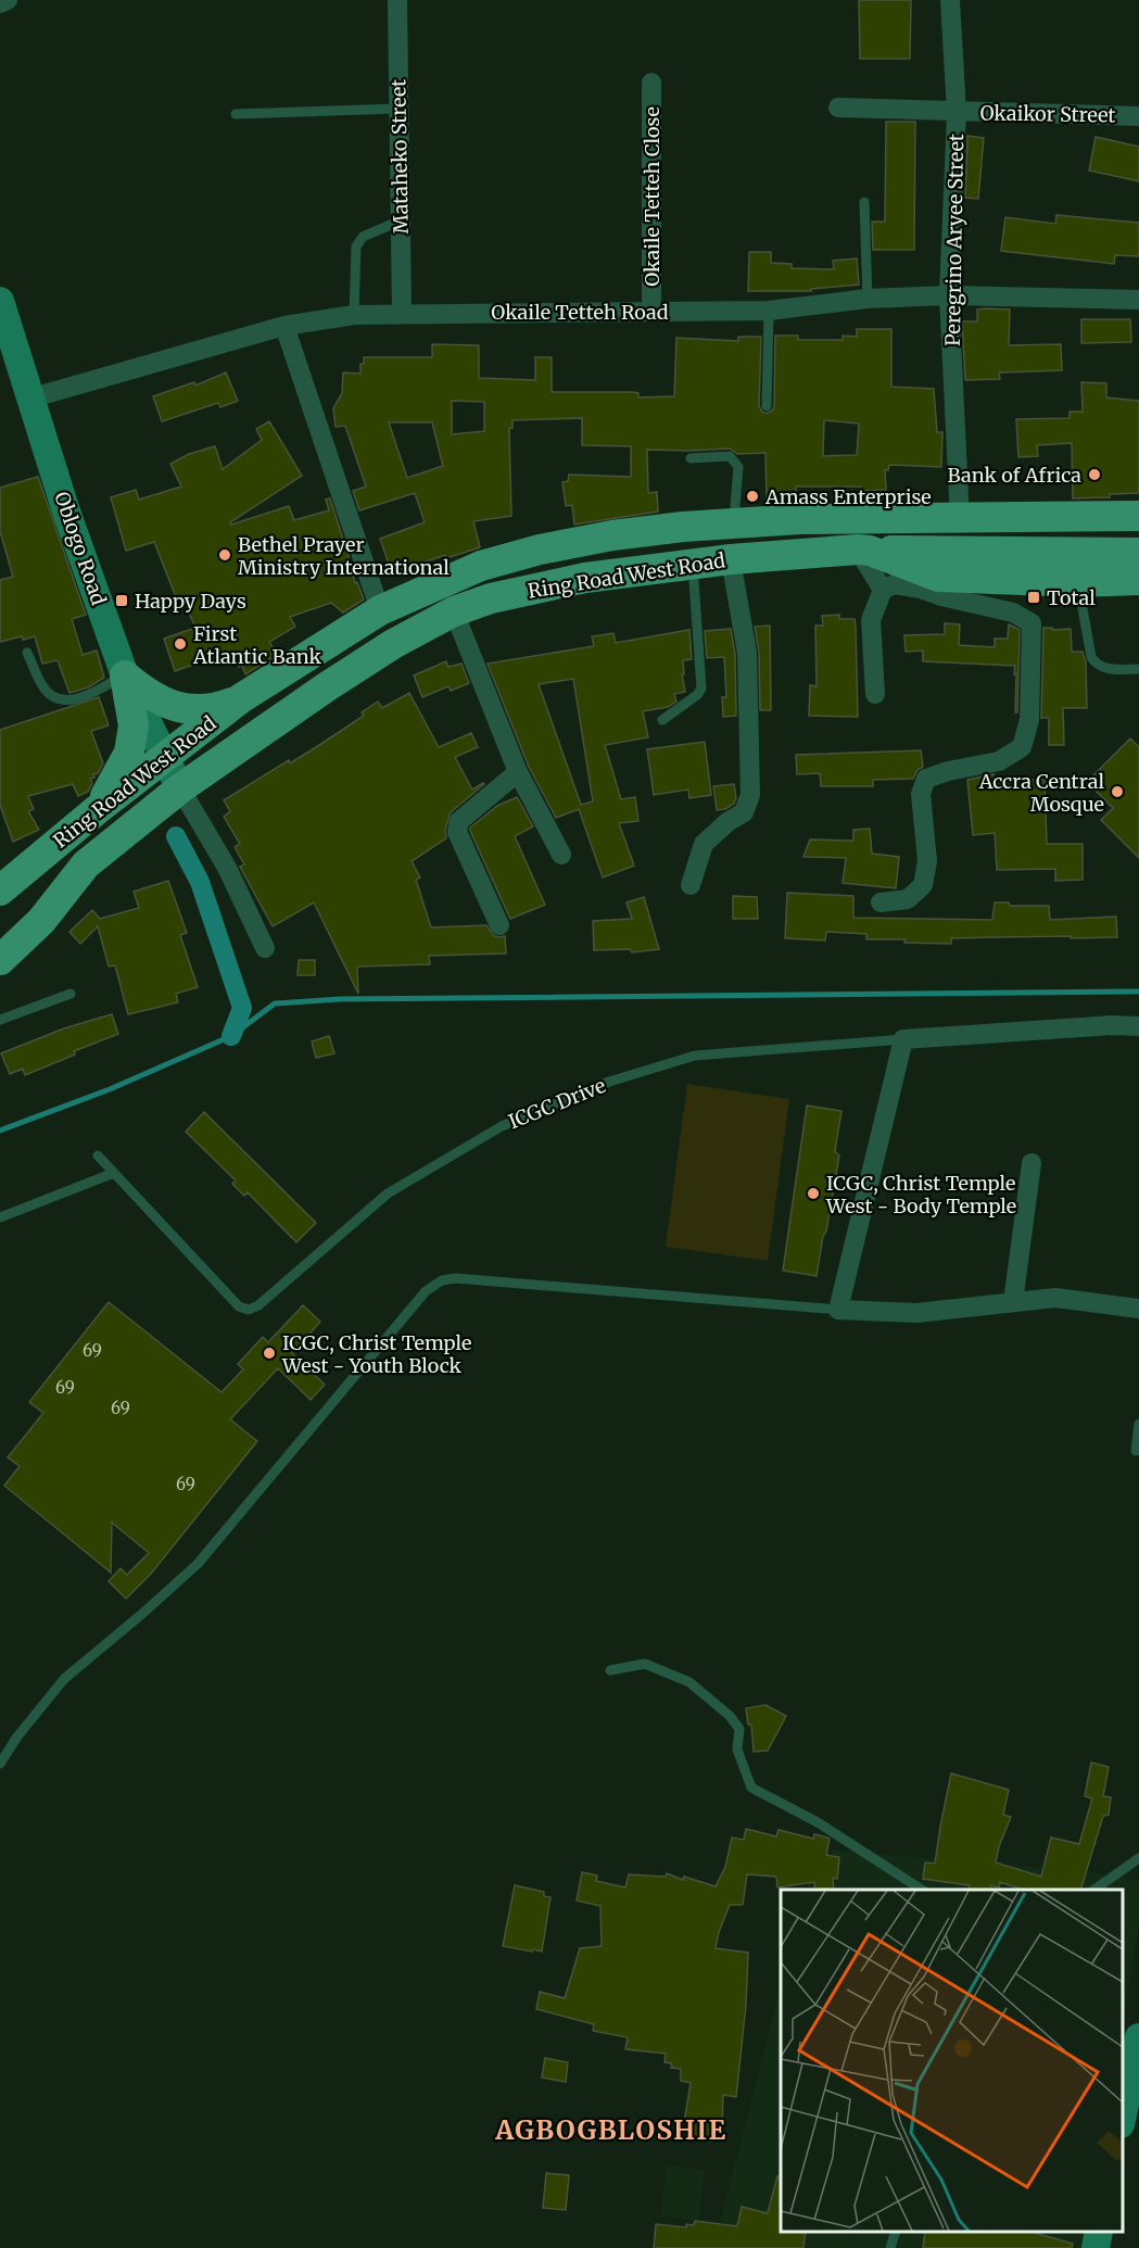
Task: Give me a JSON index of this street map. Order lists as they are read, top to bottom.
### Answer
{
  "streets": {
    "main road": ["Oblogo Road", "Ring Road West Road"],
    "street": [
      "Okaikor Street",
      "Mataheko Street",
      "Okaile Tetteh Close",
      "Peregrino Aryee Street",
      "Okaile Tetteh Road",
      "ICGC Drive"
    ]
  },
  "crossings": [
    ["Okaikor Street", "Peregrino Aryee Street"],
    ["Mataheko Street", "Okaile Tetteh Road"],
    ["Okaile Tetteh Close", "Okaile Tetteh Road"],
    ["Peregrino Aryee Street", "Okaile Tetteh Road"],
    ["Peregrino Aryee Street", "Ring Road West Road"],
    ["Okaile Tetteh Road", "Oblogo Road"],
    ["Oblogo Road", "Ring Road West Road"]
  ],
  "districts": ["AGBOGBLOSHIE"],
  "places": {
    "other": [
      "Bank of Africa",
      "Amass Enterprise",
      "Bethel Prayer Ministry International",
      "First Atlantic Bank",
      "Accra Central Mosque",
      "ICGC, Christ Temple West - Body Temple",
      "ICGC, Christ Temple West - Youth Block"
    ],
    "transit": ["Total", "Happy Days"]
  },
  "house_numbers": [
    "69",
    "69",
    "69",
    "69"
  ]
}
